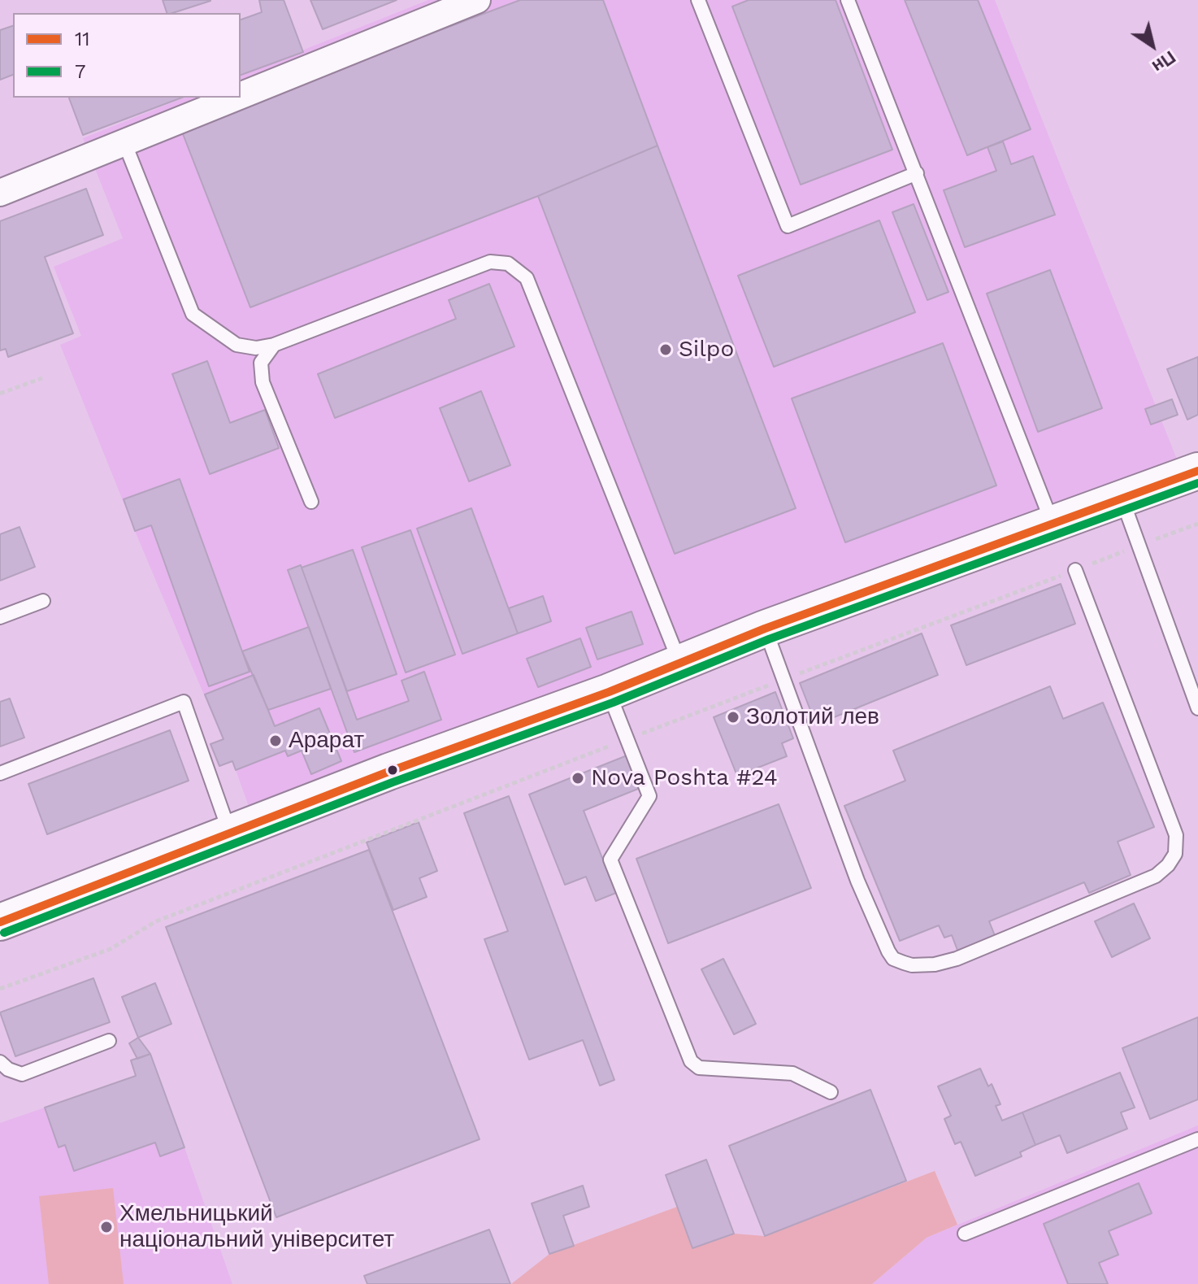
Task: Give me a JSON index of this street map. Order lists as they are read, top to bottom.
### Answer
{
  "places": [
    "Silpo",
    "Золотий лев",
    "Арарат",
    "Nova Poshta #24",
    "Хмельницький національний університет"
  ],
  "lines": ["transit line 11", "transit line 7"],
  "legend": ["11", "7"],
  "north": "bottom right"
}
